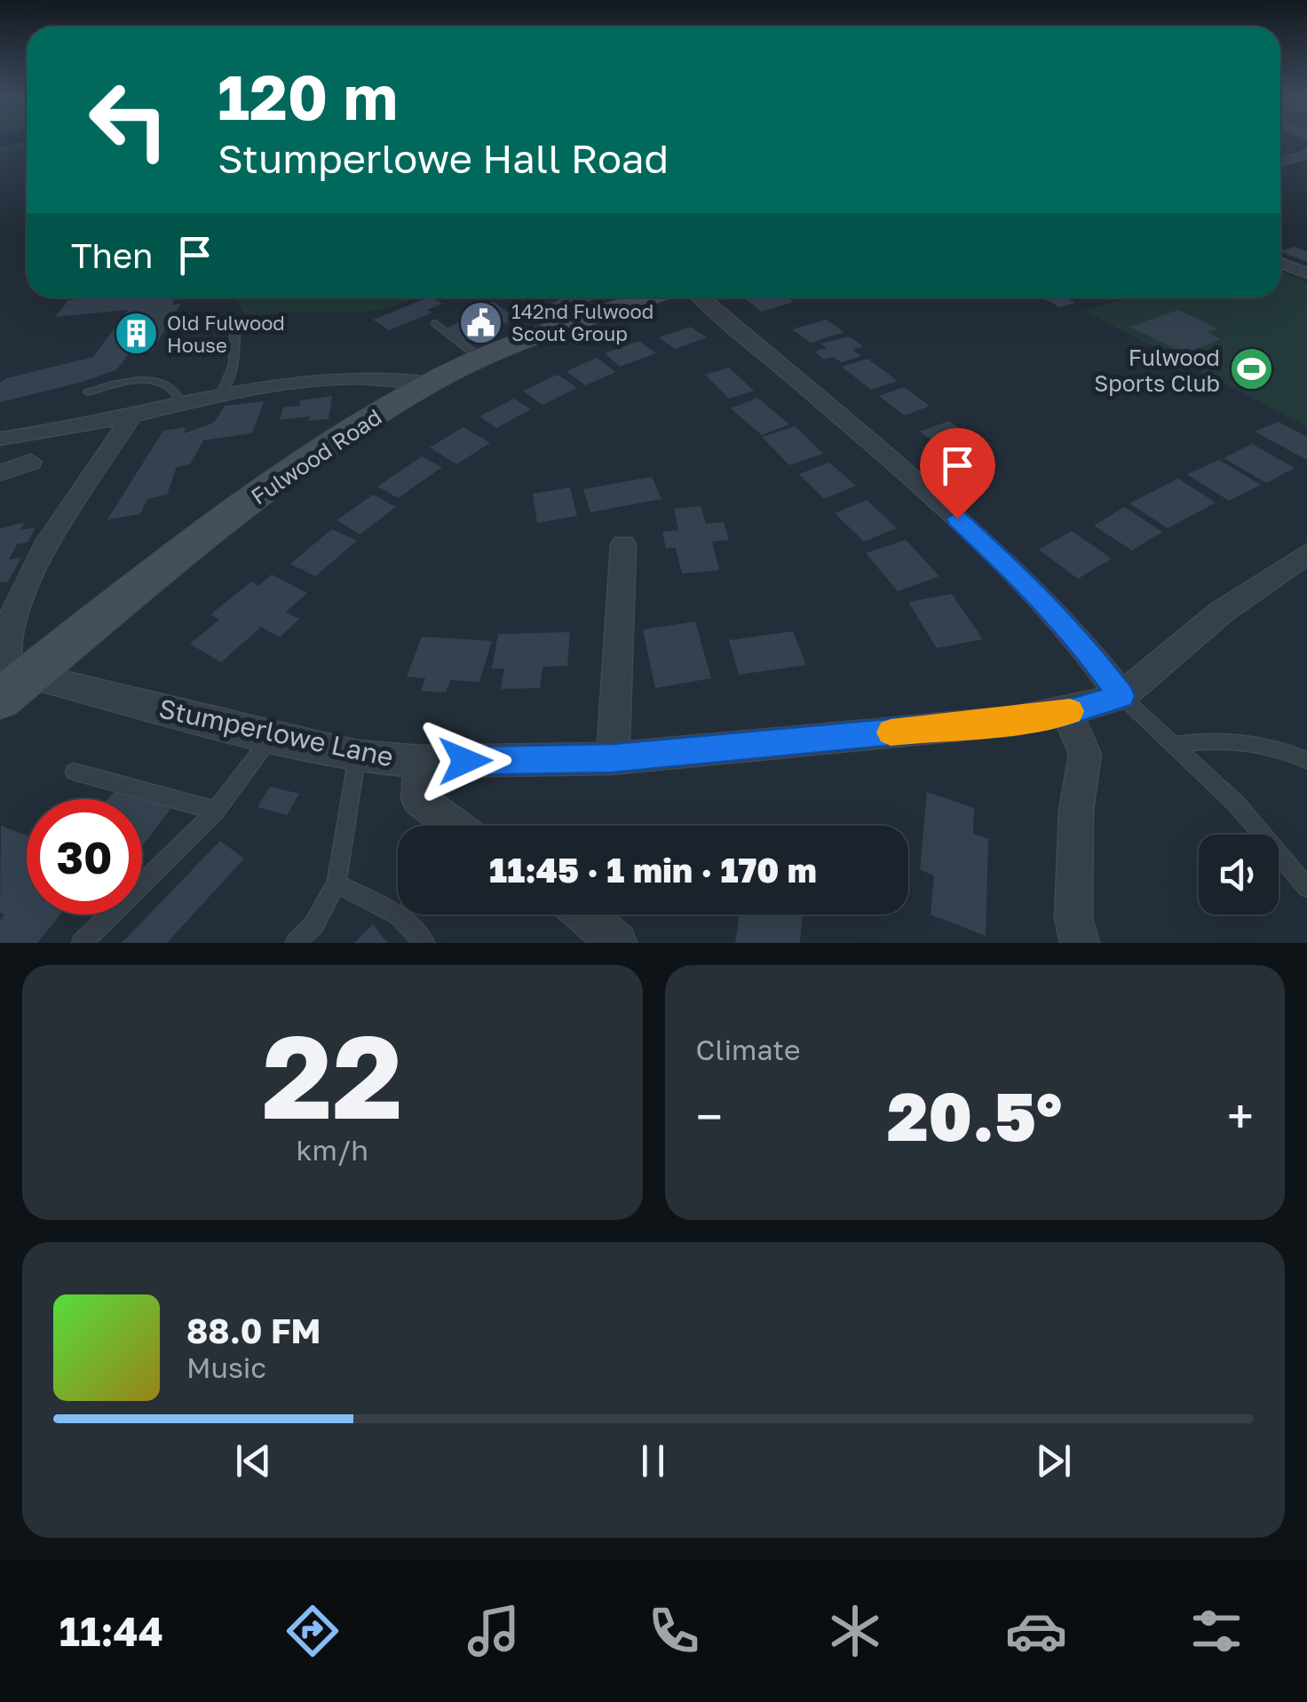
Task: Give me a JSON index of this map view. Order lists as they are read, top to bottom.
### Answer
{
  "streets": {
    "street": ["Fulwood Road", "Stumperlowe Lane"]
  },
  "crossings": [
    ["Fulwood Road", "Stumperlowe Lane"]
  ],
  "places": {
    "public building": ["142nd Fulwood Scout Group"],
    "building": ["Old Fulwood House"],
    "sports": ["Fulwood Sports Club"]
  },
  "page": {
    "turn": ["120 m", "Stumperlowe Hall Road"],
    "then": "Then",
    "limit": "30",
    "trip": "11:45 · 1 min · 170 m",
    "tile": [
      ["22", "km/h"],
      "Climate"
    ],
    "heat": ["−", "20.5°", "+"],
    "song": ["88.0 FM", "Music"],
    "tabs": "11:44"
  }
}
